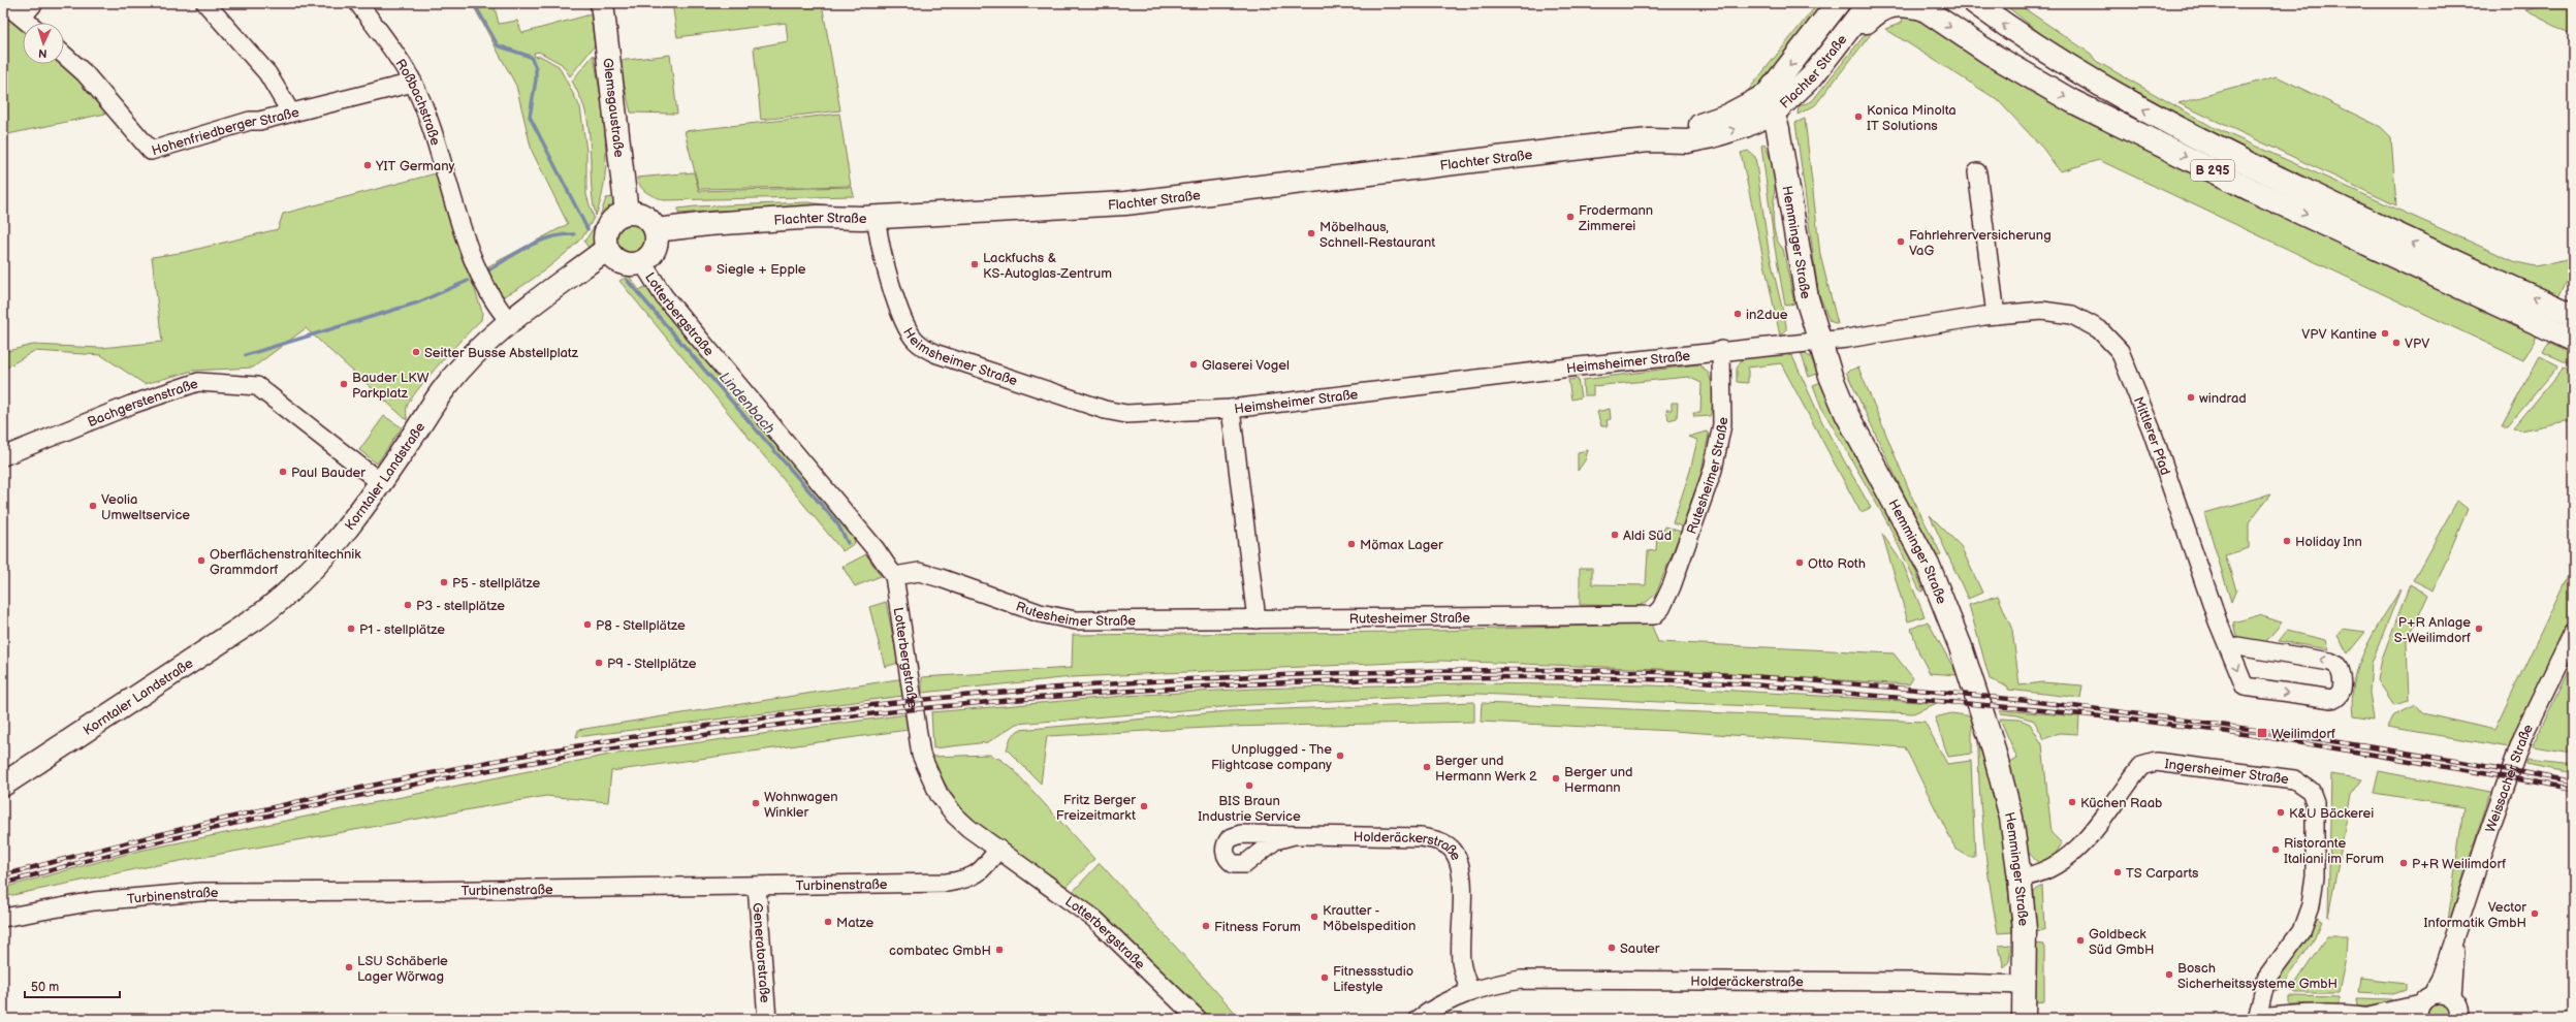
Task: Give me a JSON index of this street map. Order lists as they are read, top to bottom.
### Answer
{
  "streets": {
    "main road": [
      "Flachter Straße",
      "Glemsgaustraße",
      "B 295",
      "Hemminger Straße",
      "Korntaler Landstraße"
    ],
    "street": [
      "Roßbachstraße",
      "Hohenfriedberger Straße",
      "Lotterbergstraße",
      "Heimsheimer Straße",
      "Bachgerstenstraße",
      "Mittlerer Pfad",
      "Rutesheimer Straße",
      "Ingersheimer Straße",
      "Weissacher Straße",
      "Holderäckerstraße",
      "Turbinenstraße",
      "Generatorstraße"
    ]
  },
  "crossings": [
    ["Flachter Straße", "Glemsgaustraße"],
    ["Flachter Straße", "Hemminger Straße"],
    ["Flachter Straße", "Lotterbergstraße"],
    ["Flachter Straße", "Heimsheimer Straße"],
    ["Flachter Straße", "Korntaler Landstraße"],
    ["Roßbachstraße", "Hohenfriedberger Straße"],
    ["Roßbachstraße", "Korntaler Landstraße"],
    ["Glemsgaustraße", "Lotterbergstraße"],
    ["Glemsgaustraße", "Korntaler Landstraße"],
    ["Hemminger Straße", "Heimsheimer Straße"],
    ["Hemminger Straße", "Mittlerer Pfad"],
    ["Hemminger Straße", "Ingersheimer Straße"],
    ["Hemminger Straße", "Holderäckerstraße"],
    ["Lotterbergstraße", "Rutesheimer Straße"],
    ["Lotterbergstraße", "Korntaler Landstraße"],
    ["Lotterbergstraße", "Turbinenstraße"],
    ["Heimsheimer Straße", "Mittlerer Pfad"],
    ["Heimsheimer Straße", "Rutesheimer Straße"],
    ["Bachgerstenstraße", "Korntaler Landstraße"],
    ["Turbinenstraße", "Generatorstraße"]
  ],
  "water": ["Lindenbach"],
  "places": {
    "other": [
      "Konica Minolta IT Solutions",
      "YIT Germany",
      "Frodermann Zimmerei",
      "Möbelhaus, Schnell-Restaurant",
      "Fahrlehrerversicherung VaG",
      "Lackfuchs & KS-Autoglas-Zentrum",
      "Siegle + Epple",
      "in2due",
      "VPV Kantine",
      "VPV",
      "Seitter Busse Abstellplatz",
      "Glaserei Vogel",
      "Bauder LKW Parkplatz",
      "windrad",
      "Paul Bauder",
      "Veolia Umweltservice",
      "Aldi Süd",
      "Holiday Inn",
      "Mömax Lager",
      "Oberflächenstrahltechnik Grammdorf",
      "Otto Roth",
      "P5 - stellplätze",
      "P3 - stellplätze",
      "P8 - Stellplätze",
      "P1 - stellplätze",
      "P+R Anlage S-Weilimdorf",
      "P9 - Stellplätze",
      "Unplugged - The Flightcase company",
      "Berger und Hermann Werk 2",
      "Berger und Hermann",
      "BIS Braun Industrie Service",
      "Küchen Raab",
      "Wohnwagen Winkler",
      "Fritz Berger Freizeitmarkt",
      "K&U Bäckerei",
      "Ristorante Italiani im Forum",
      "P+R Weilimdorf",
      "TS Carparts",
      "Vector Informatik GmbH",
      "Krautter - Möbelspedition",
      "Matze",
      "Fitness Forum",
      "Goldbeck Süd GmbH",
      "Sauter",
      "combatec GmbH",
      "LSU Schäberle Lager Wörwag",
      "Bosch Sicherheitssysteme GmbH",
      "Fitnessstudio Lifestyle"
    ],
    "transit": ["Weilimdorf"]
  },
  "scale_bar": "50 m",
  "north": "bottom"
}
